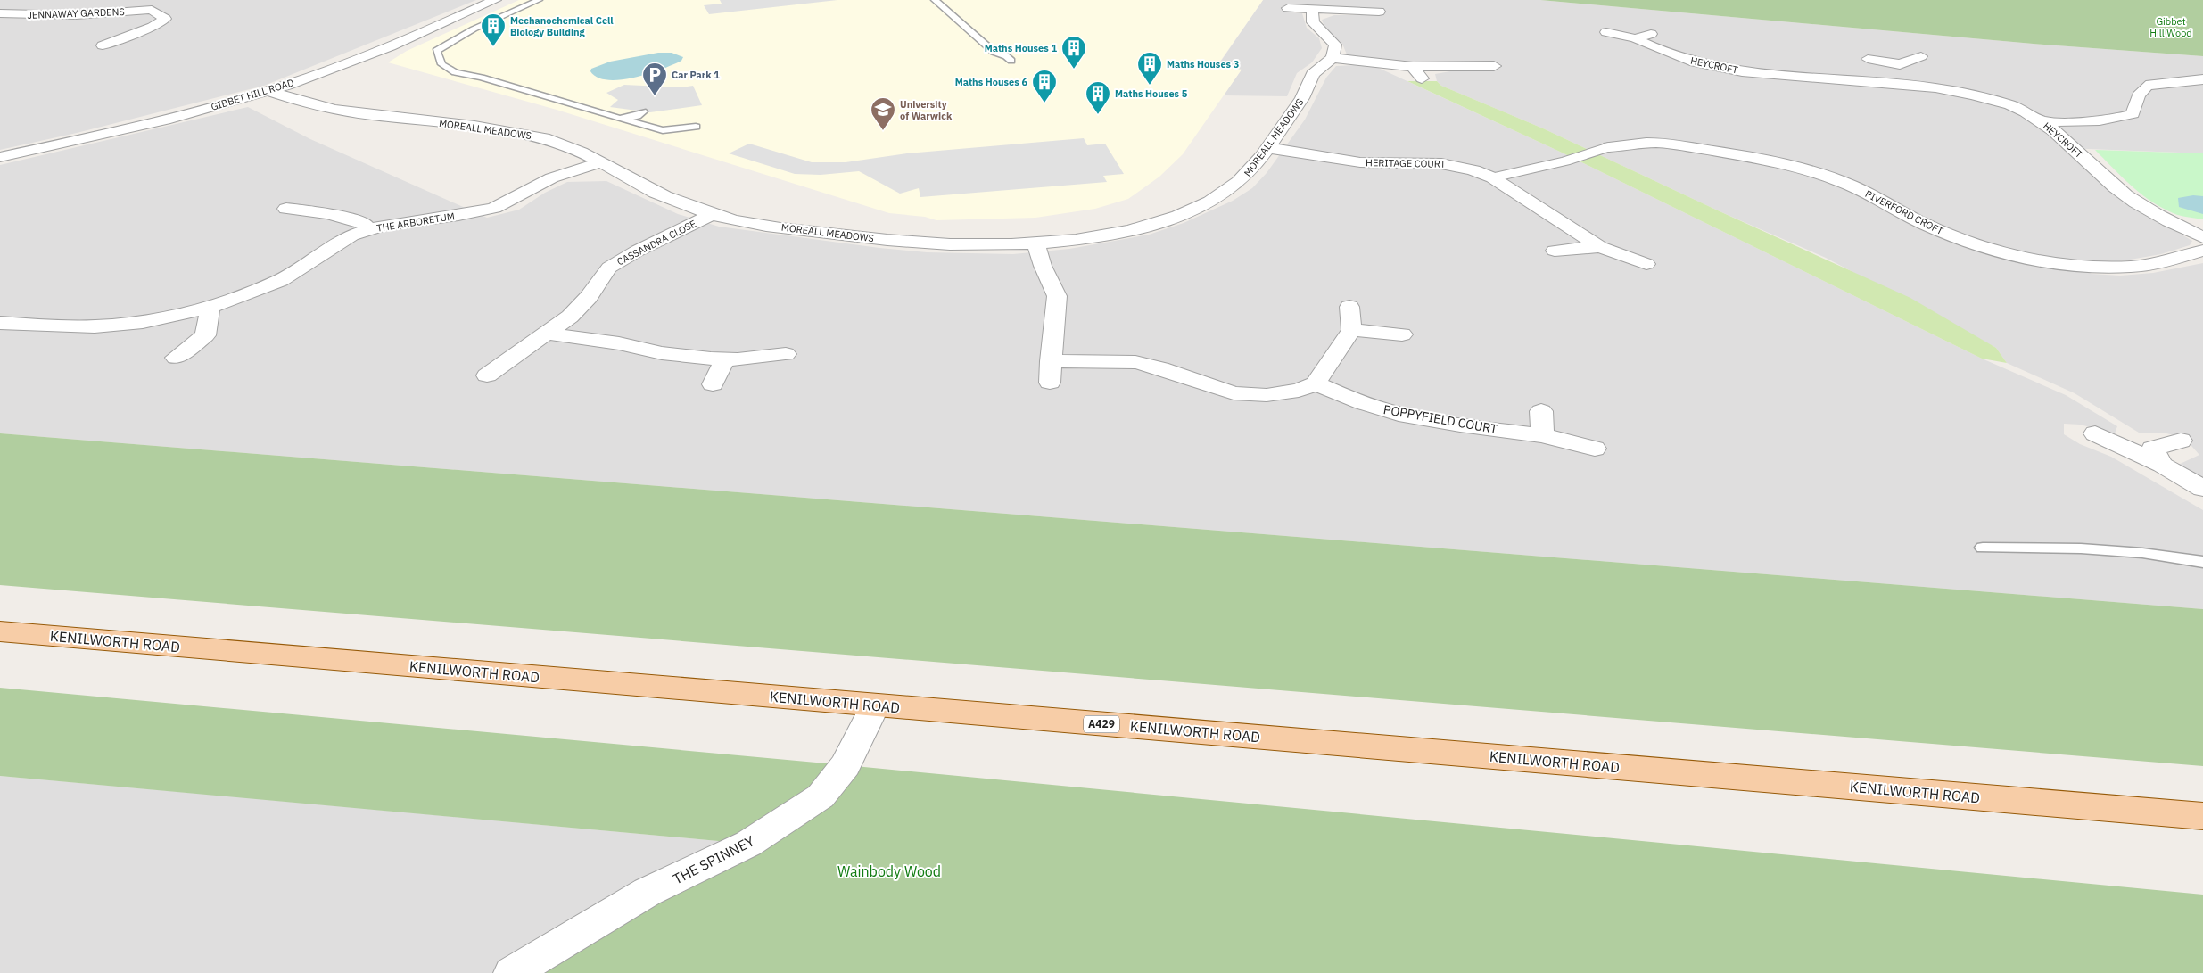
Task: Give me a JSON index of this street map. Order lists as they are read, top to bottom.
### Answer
{
  "streets": {
    "main road": ["KENILWORTH ROAD", "A429"],
    "street": [
      "JENNAWAY GARDENS",
      "HEYCROFT",
      "GIBBET HILL ROAD",
      "MOREALL MEADOWS",
      "HERITAGE COURT",
      "RIVERFORD CROFT",
      "THE ARBORETUM",
      "CASSANDRA CLOSE",
      "POPPYFIELD COURT",
      "THE SPINNEY"
    ]
  },
  "crossings": [
    ["GIBBET HILL ROAD", "MOREALL MEADOWS"],
    ["MOREALL MEADOWS", "HERITAGE COURT"],
    ["MOREALL MEADOWS", "THE ARBORETUM"],
    ["MOREALL MEADOWS", "CASSANDRA CLOSE"],
    ["KENILWORTH ROAD", "THE SPINNEY"]
  ],
  "parks": ["Gibbet Hill Wood", "Wainbody Wood"],
  "places": {
    "building": [
      "Mechanochemical Cell Biology Building",
      "Maths Houses 1",
      "Maths Houses 3",
      "Maths Houses 6",
      "Maths Houses 5"
    ],
    "parking": ["Car Park 1"],
    "school or university": ["University of Warwick"]
  }
}
